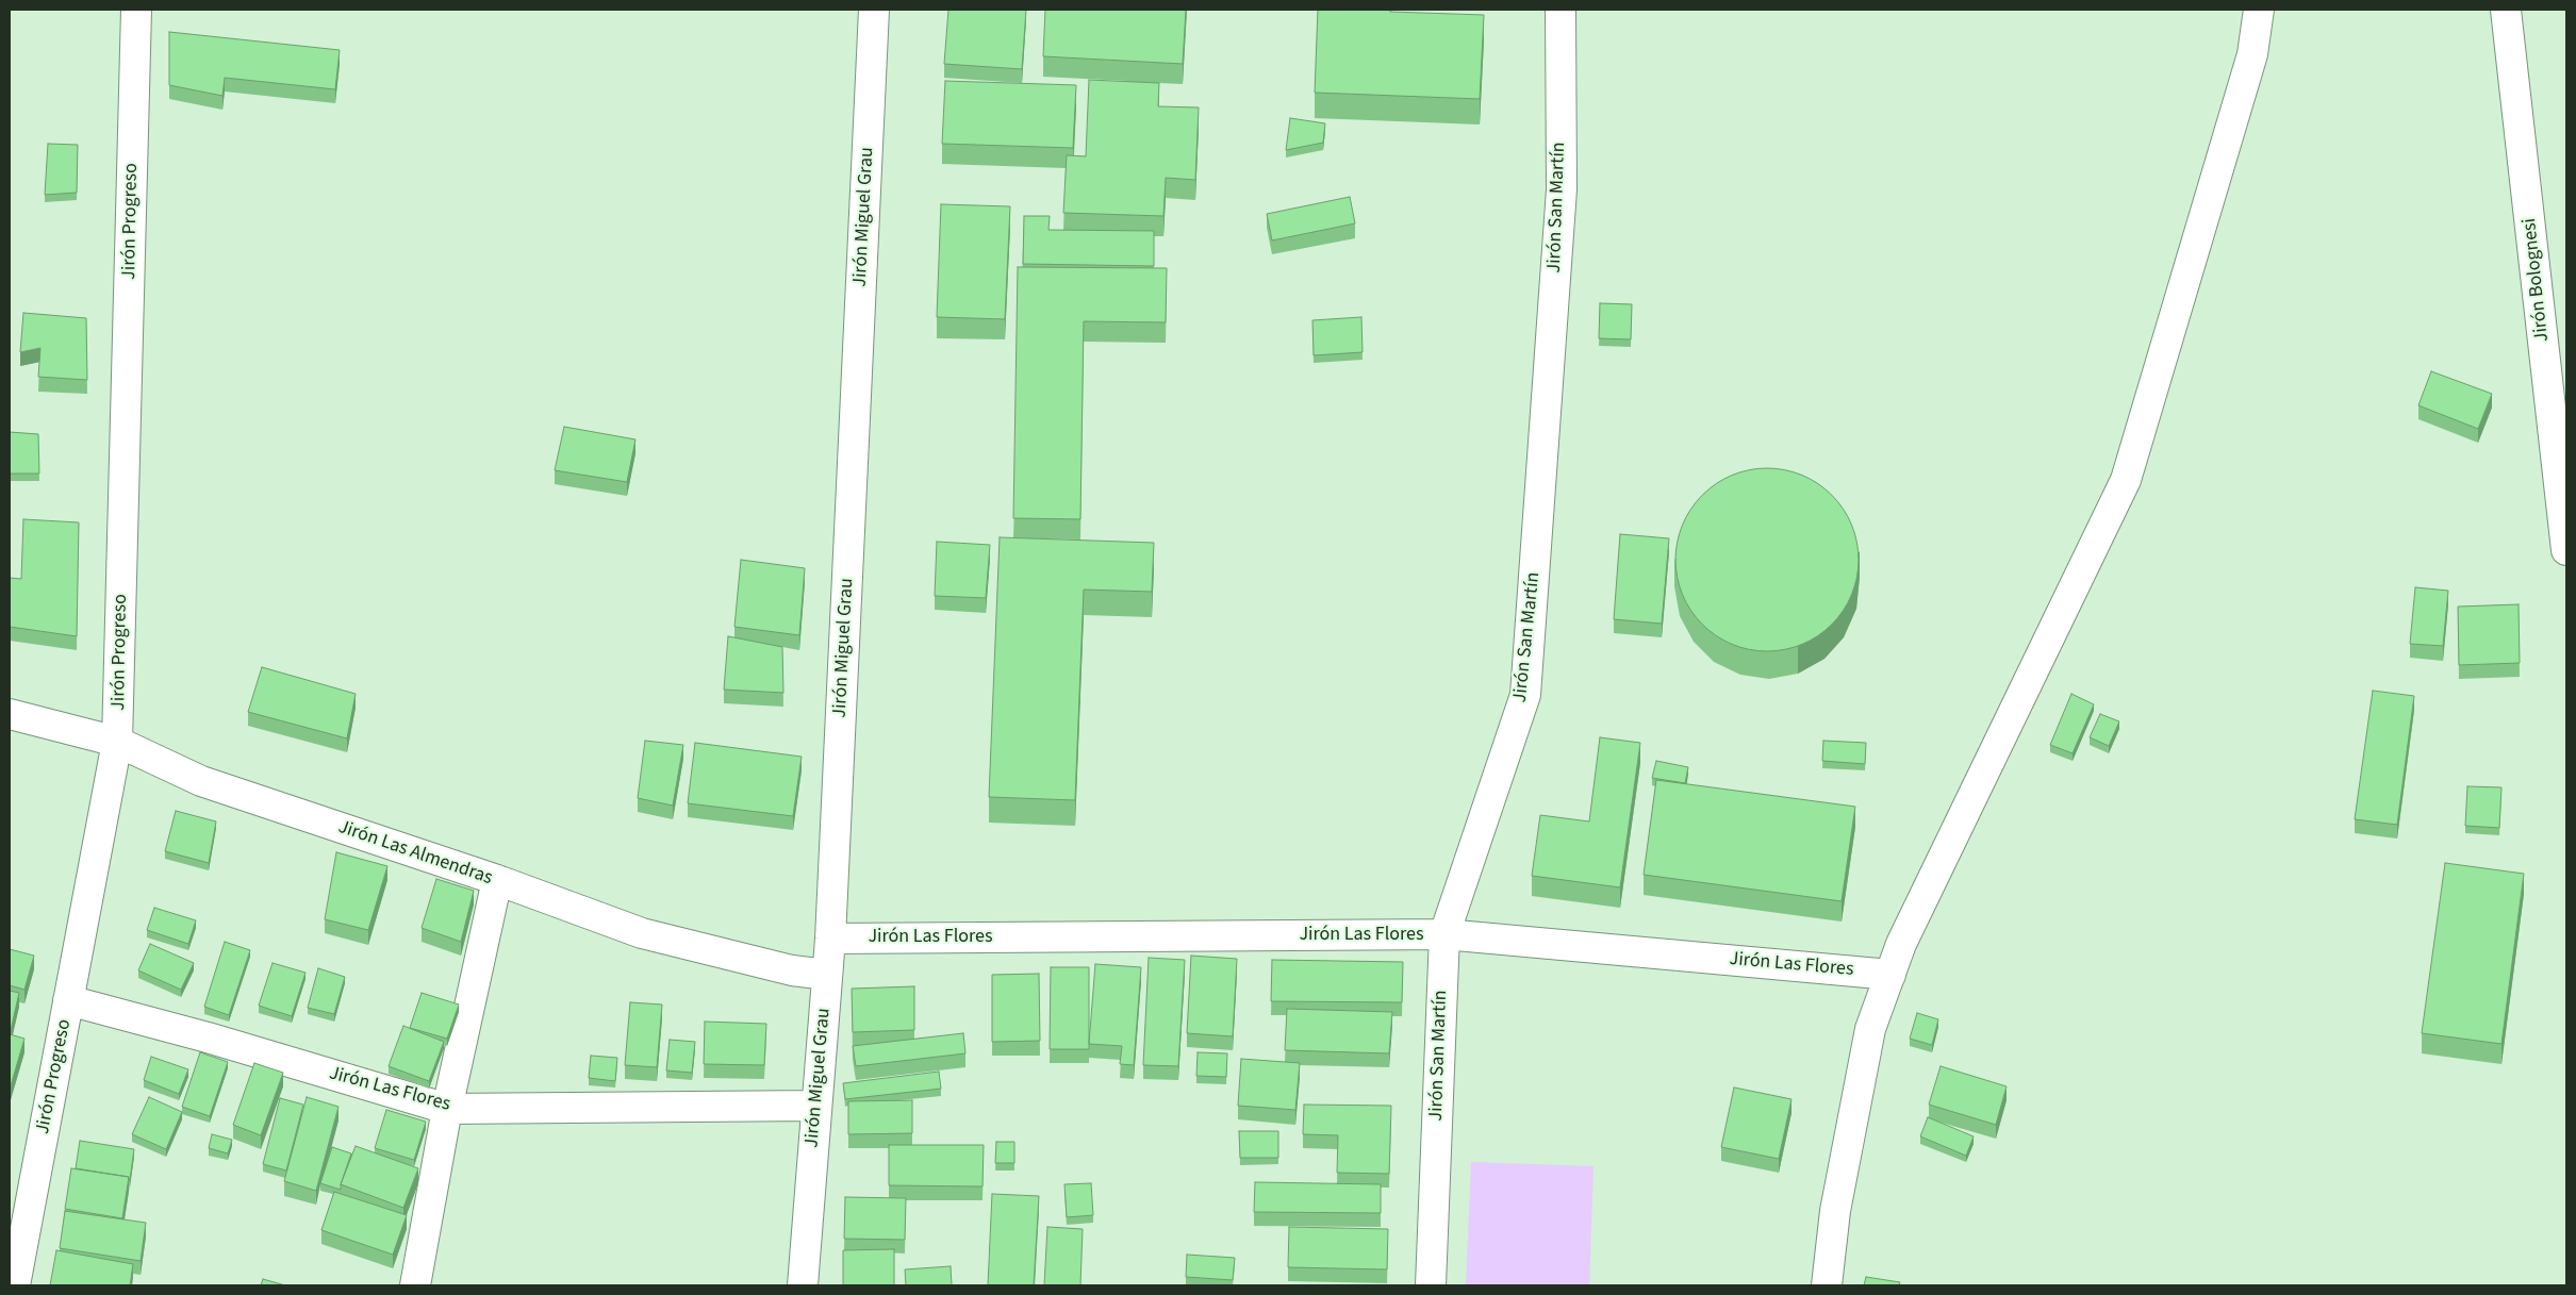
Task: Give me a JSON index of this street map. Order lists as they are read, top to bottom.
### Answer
{
  "streets": {
    "street": [
      "Jirón San Martín",
      "Jirón Miguel Grau",
      "Jirón Progreso",
      "Jirón Bolognesi",
      "Jirón Las Almendras",
      "Jirón Las Flores"
    ]
  },
  "crossings": [
    ["Jirón San Martín", "Jirón Las Flores"],
    ["Jirón Miguel Grau", "Jirón Las Almendras"],
    ["Jirón Miguel Grau", "Jirón Las Flores"],
    ["Jirón Progreso", "Jirón Las Almendras"],
    ["Jirón Progreso", "Jirón Las Flores"]
  ]
}
